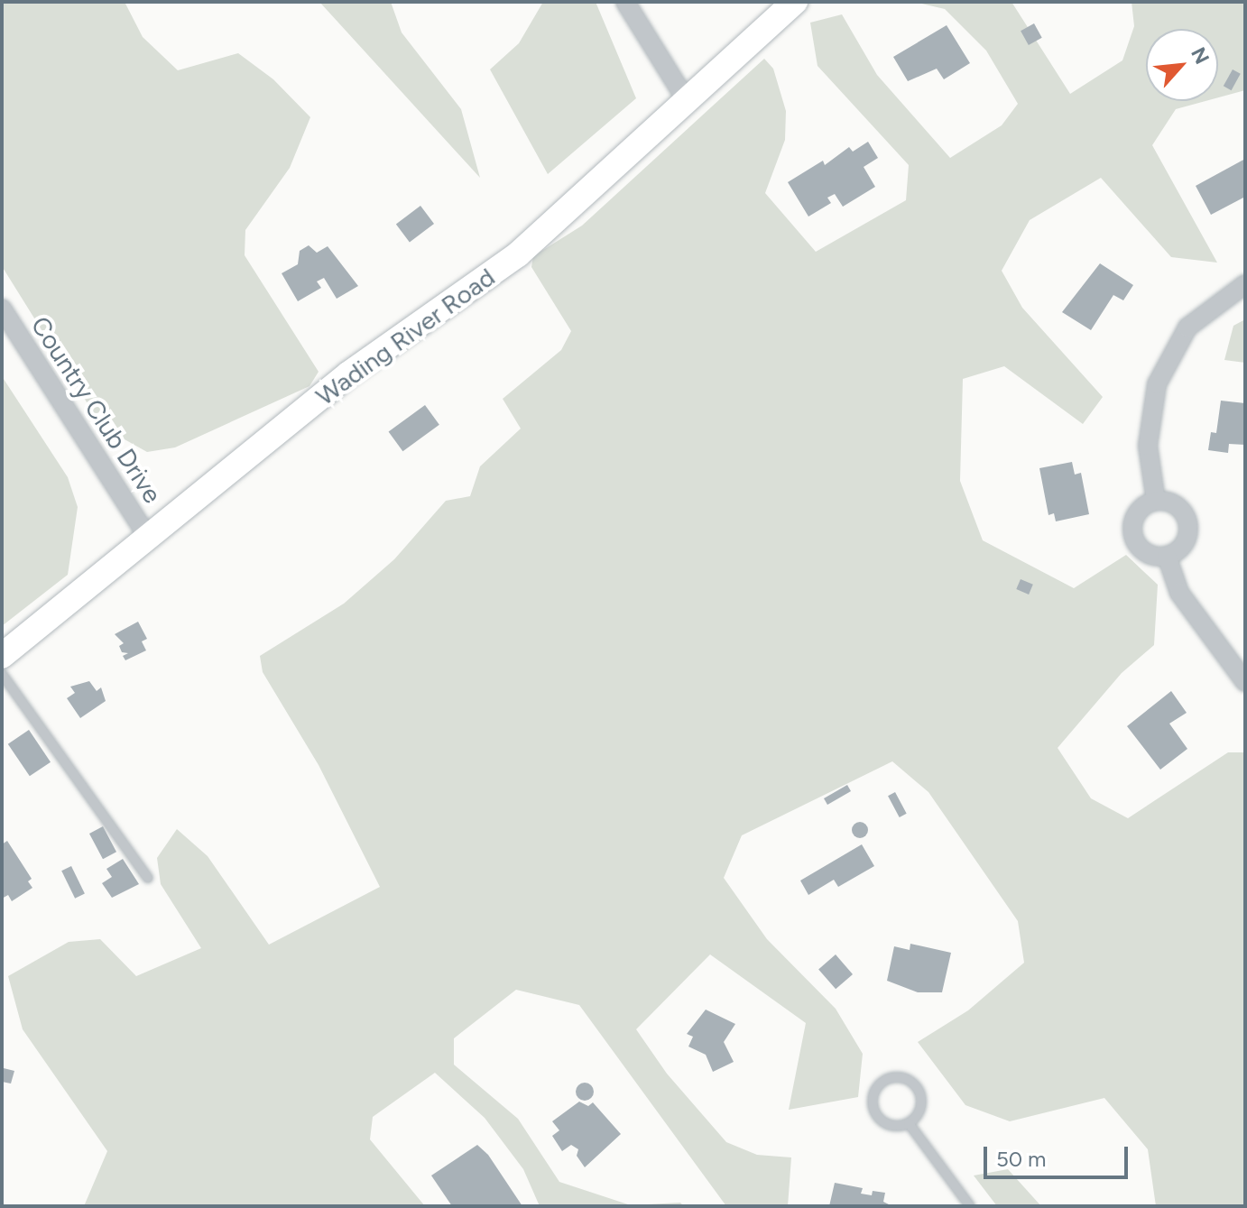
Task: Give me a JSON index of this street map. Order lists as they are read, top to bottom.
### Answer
{
  "streets": {
    "main road": ["Wading River Road"],
    "street": ["Country Club Drive"]
  },
  "crossings": [
    ["Wading River Road", "Country Club Drive"]
  ],
  "scale_bar": "50 m",
  "north": "top right"
}
